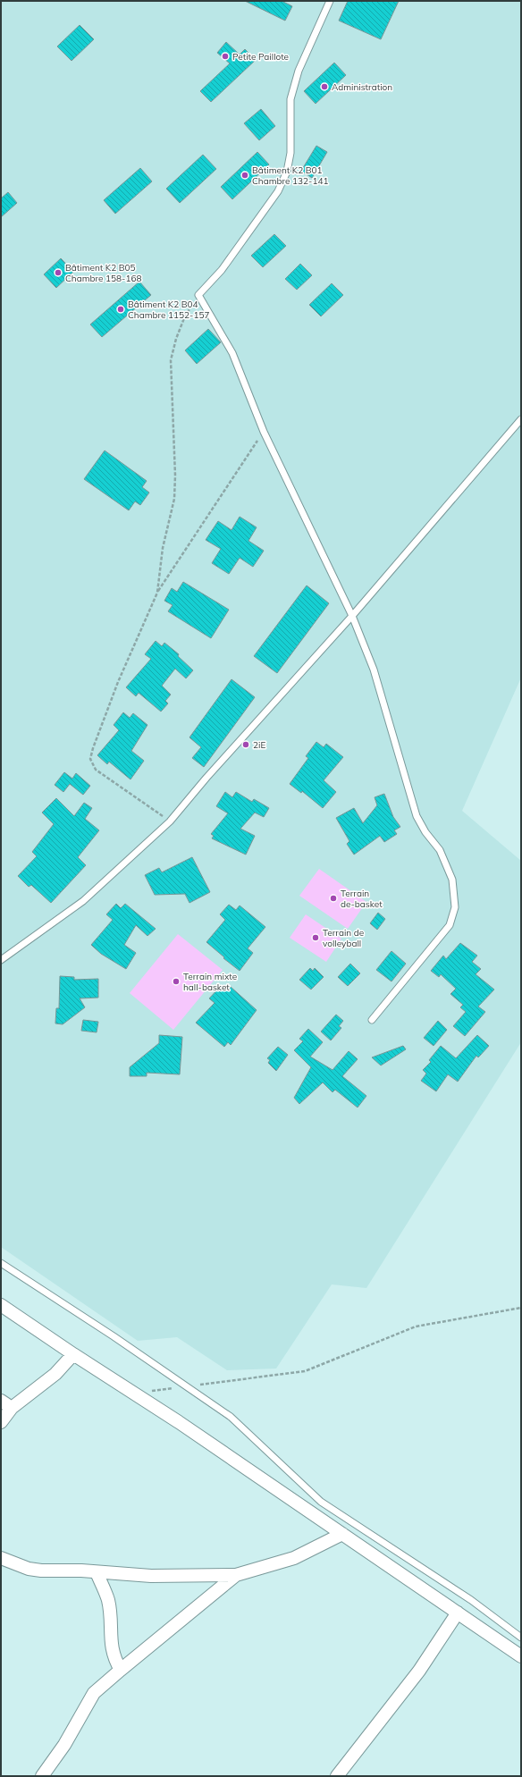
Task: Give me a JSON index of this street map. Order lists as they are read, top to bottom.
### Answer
{
  "places": [
    "Petite Paillote",
    "Administration",
    "Bâtiment K2 B01 Chambre 132-141",
    "Bâtiment K2 B05 Chambre 158-168",
    "Bâtiment K2 B04 Chambre 1152-157",
    "2iE",
    "Terrain de-basket",
    "Terrain de volleyball",
    "Terrain mixte hall-basket"
  ]
}
